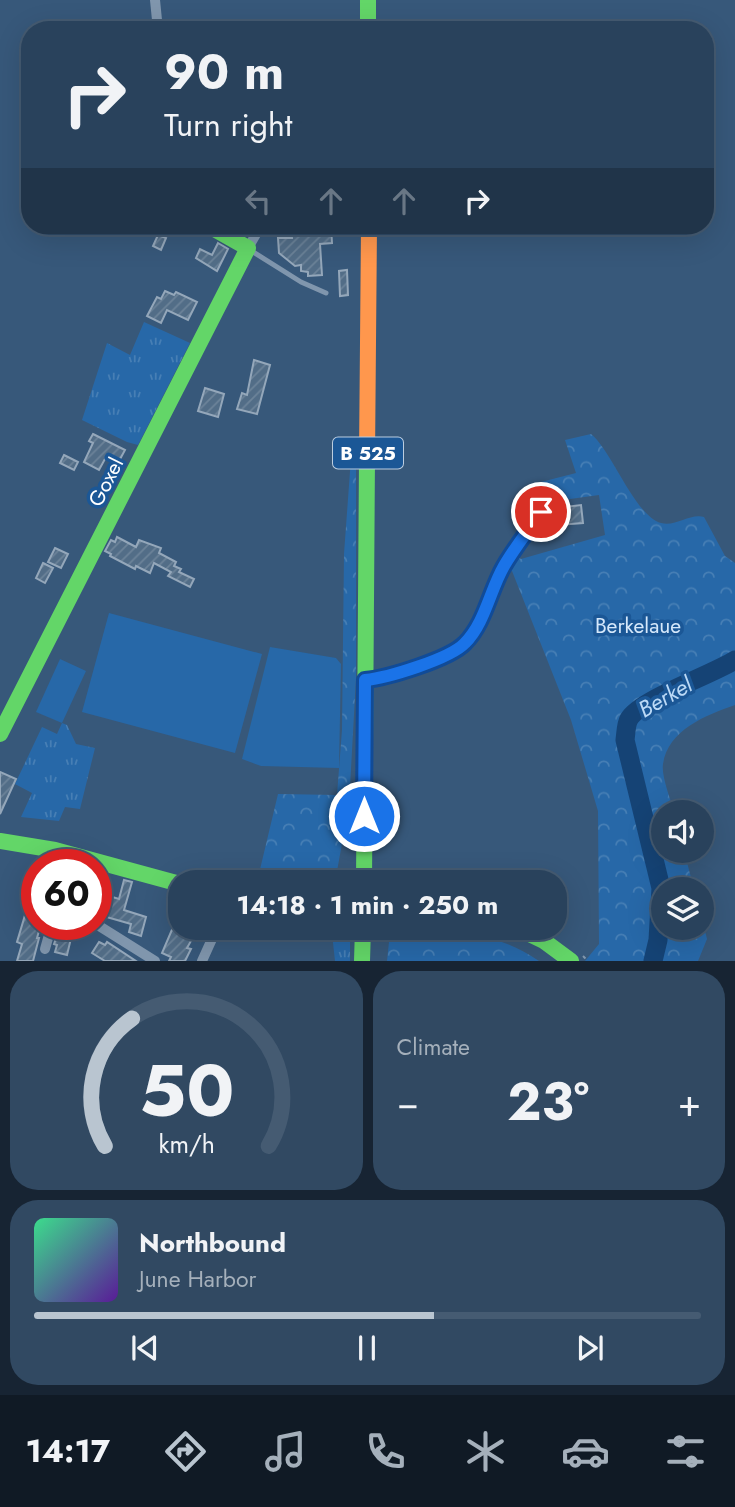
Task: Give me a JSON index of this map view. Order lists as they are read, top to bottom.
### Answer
{
  "streets": {
    "street": ["B 525", "Goxel"]
  },
  "water": ["Berkel"],
  "parks": ["Berkelaue"],
  "page": {
    "turn": ["90 m", "Turn right"],
    "limit": "60",
    "trip": "14:18 · 1 min · 250 m",
    "tile": "Climate",
    "heat": ["−", "23°", "+"],
    "song": ["Northbound", "June Harbor"],
    "tabs": "14:17",
    "gauge": ["50", "km/h"]
  }
}
